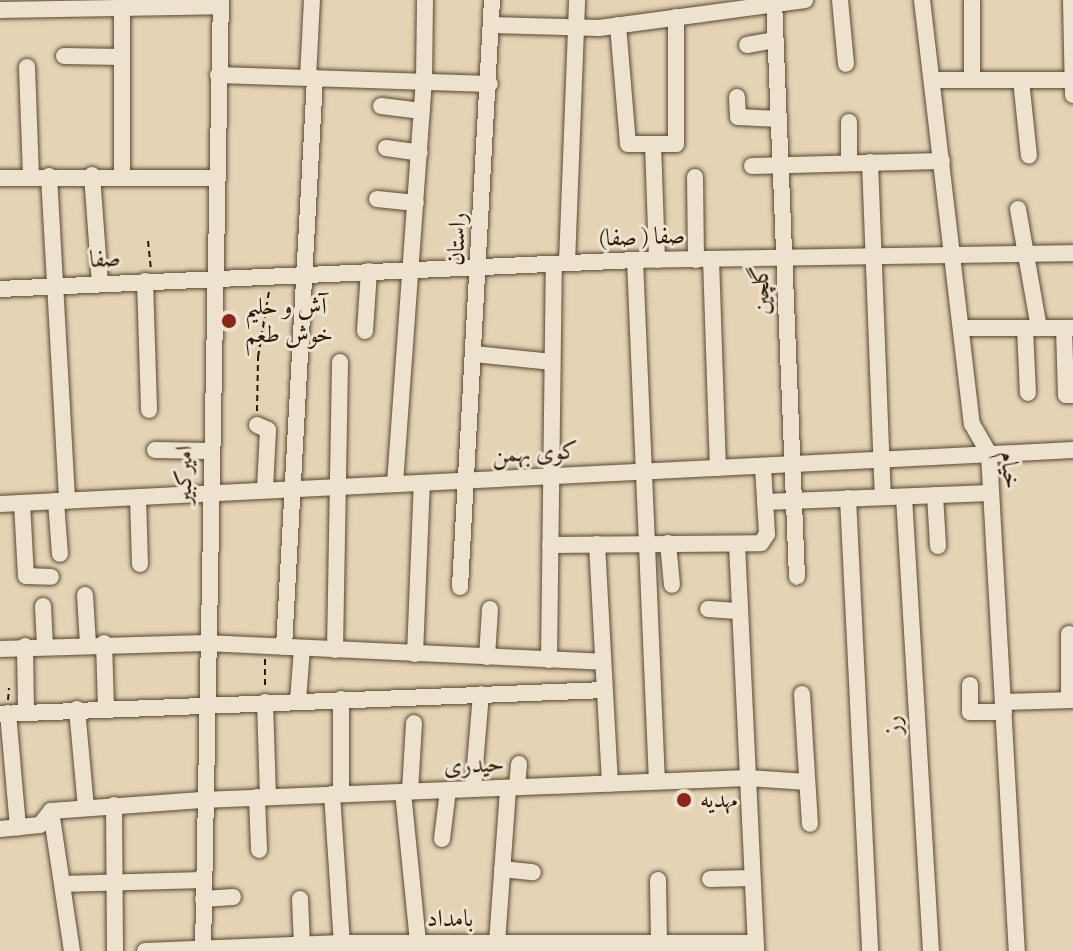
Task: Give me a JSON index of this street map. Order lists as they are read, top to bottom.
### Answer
{
  "streets": {
    "street": [
      "صفا ( صفا)",
      "راستان",
      "صفا",
      "گلچین",
      "کوی بهمن",
      "خیام",
      "امیرکبیر",
      "رز",
      "حیدری",
      "بامداد"
    ]
  },
  "crossings": [
    ["صفا ( صفا)", "راستان"],
    ["صفا ( صفا)", "صفا"],
    ["صفا ( صفا)", "گلچین"],
    ["صفا ( صفا)", "خیام"],
    ["صفا ( صفا)", "امیرکبیر"],
    ["راستان", "کوی بهمن"],
    ["صفا", "امیرکبیر"],
    ["گلچین", "کوی بهمن"],
    ["کوی بهمن", "خیام"],
    ["کوی بهمن", "امیرکبیر"],
    ["امیرکبیر", "حیدری"],
    ["امیرکبیر", "بامداد"]
  ],
  "places": ["آش و حلیم خوش طعم", "مهدیه"]
}
